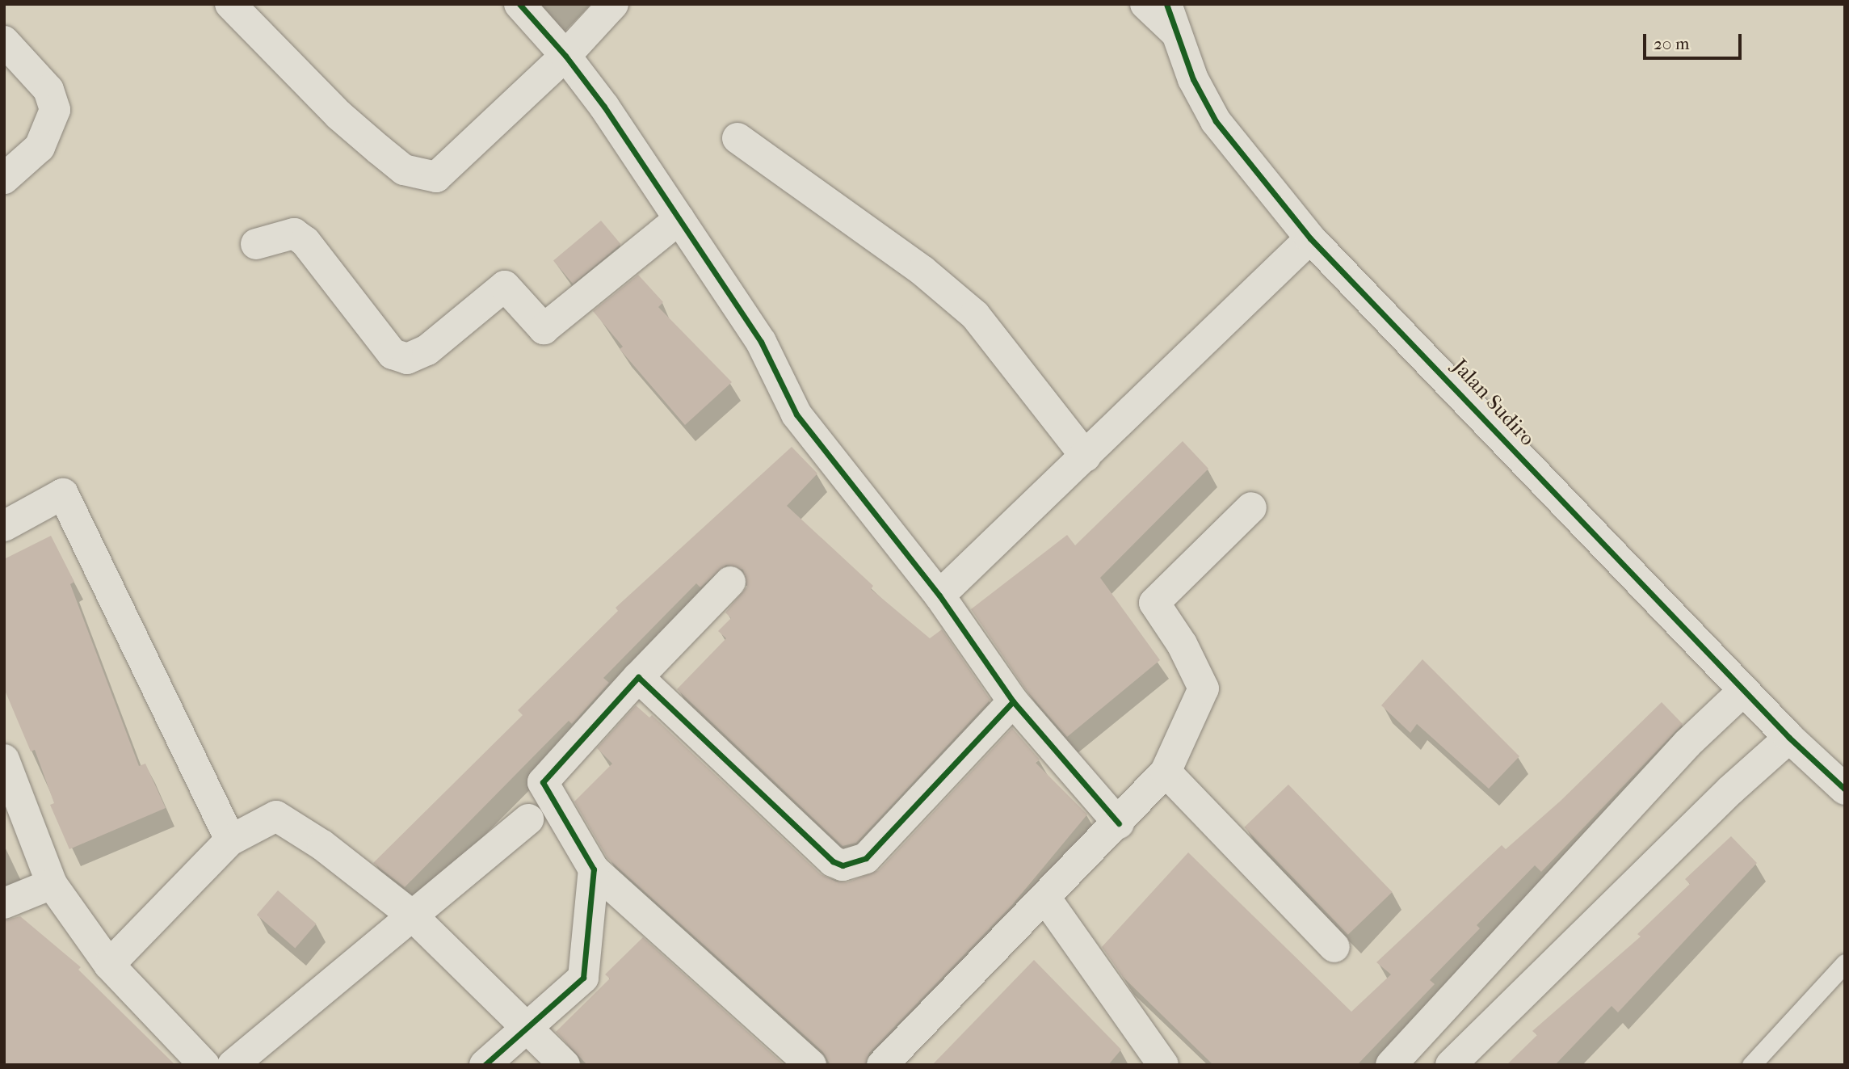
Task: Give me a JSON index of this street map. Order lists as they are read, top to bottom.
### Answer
{
  "streets": {
    "street": ["Jalan Sudiro"]
  },
  "scale_bar": "20 m"
}
